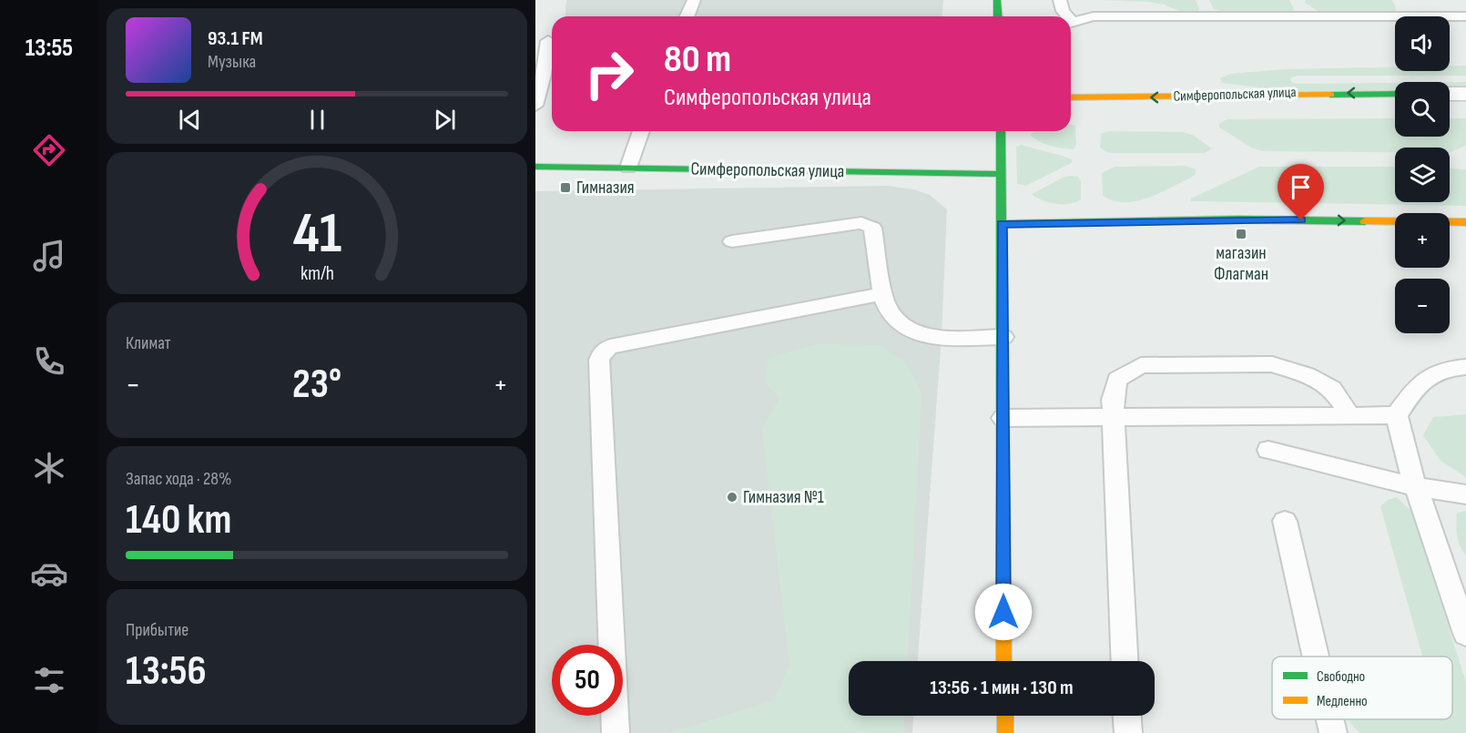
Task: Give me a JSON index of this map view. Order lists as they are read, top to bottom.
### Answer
{
  "streets": {
    "street": ["Симферопольская улица"]
  },
  "one_way": ["Симферопольская улица"],
  "places": {
    "transit": ["Гимназия", "магазин Флагман"],
    "other": ["Гимназия №1"]
  },
  "legend": ["Свободно", "Медленно"],
  "page": {
    "tabs": "13:55",
    "map_buttons": ["+", "−"],
    "turn": ["80 m", "Симферопольская улица"],
    "song": ["93.1 FM", "Музыка"],
    "tile": [
      "Климат",
      ["Запас хода · 28%", "140 km"],
      ["Прибытие", "13:56"]
    ],
    "heat": ["−", "23°", "+"],
    "limit": "50",
    "trip": "13:56 · 1 мин · 130 m",
    "gauge": ["41", "km/h"]
  }
}
